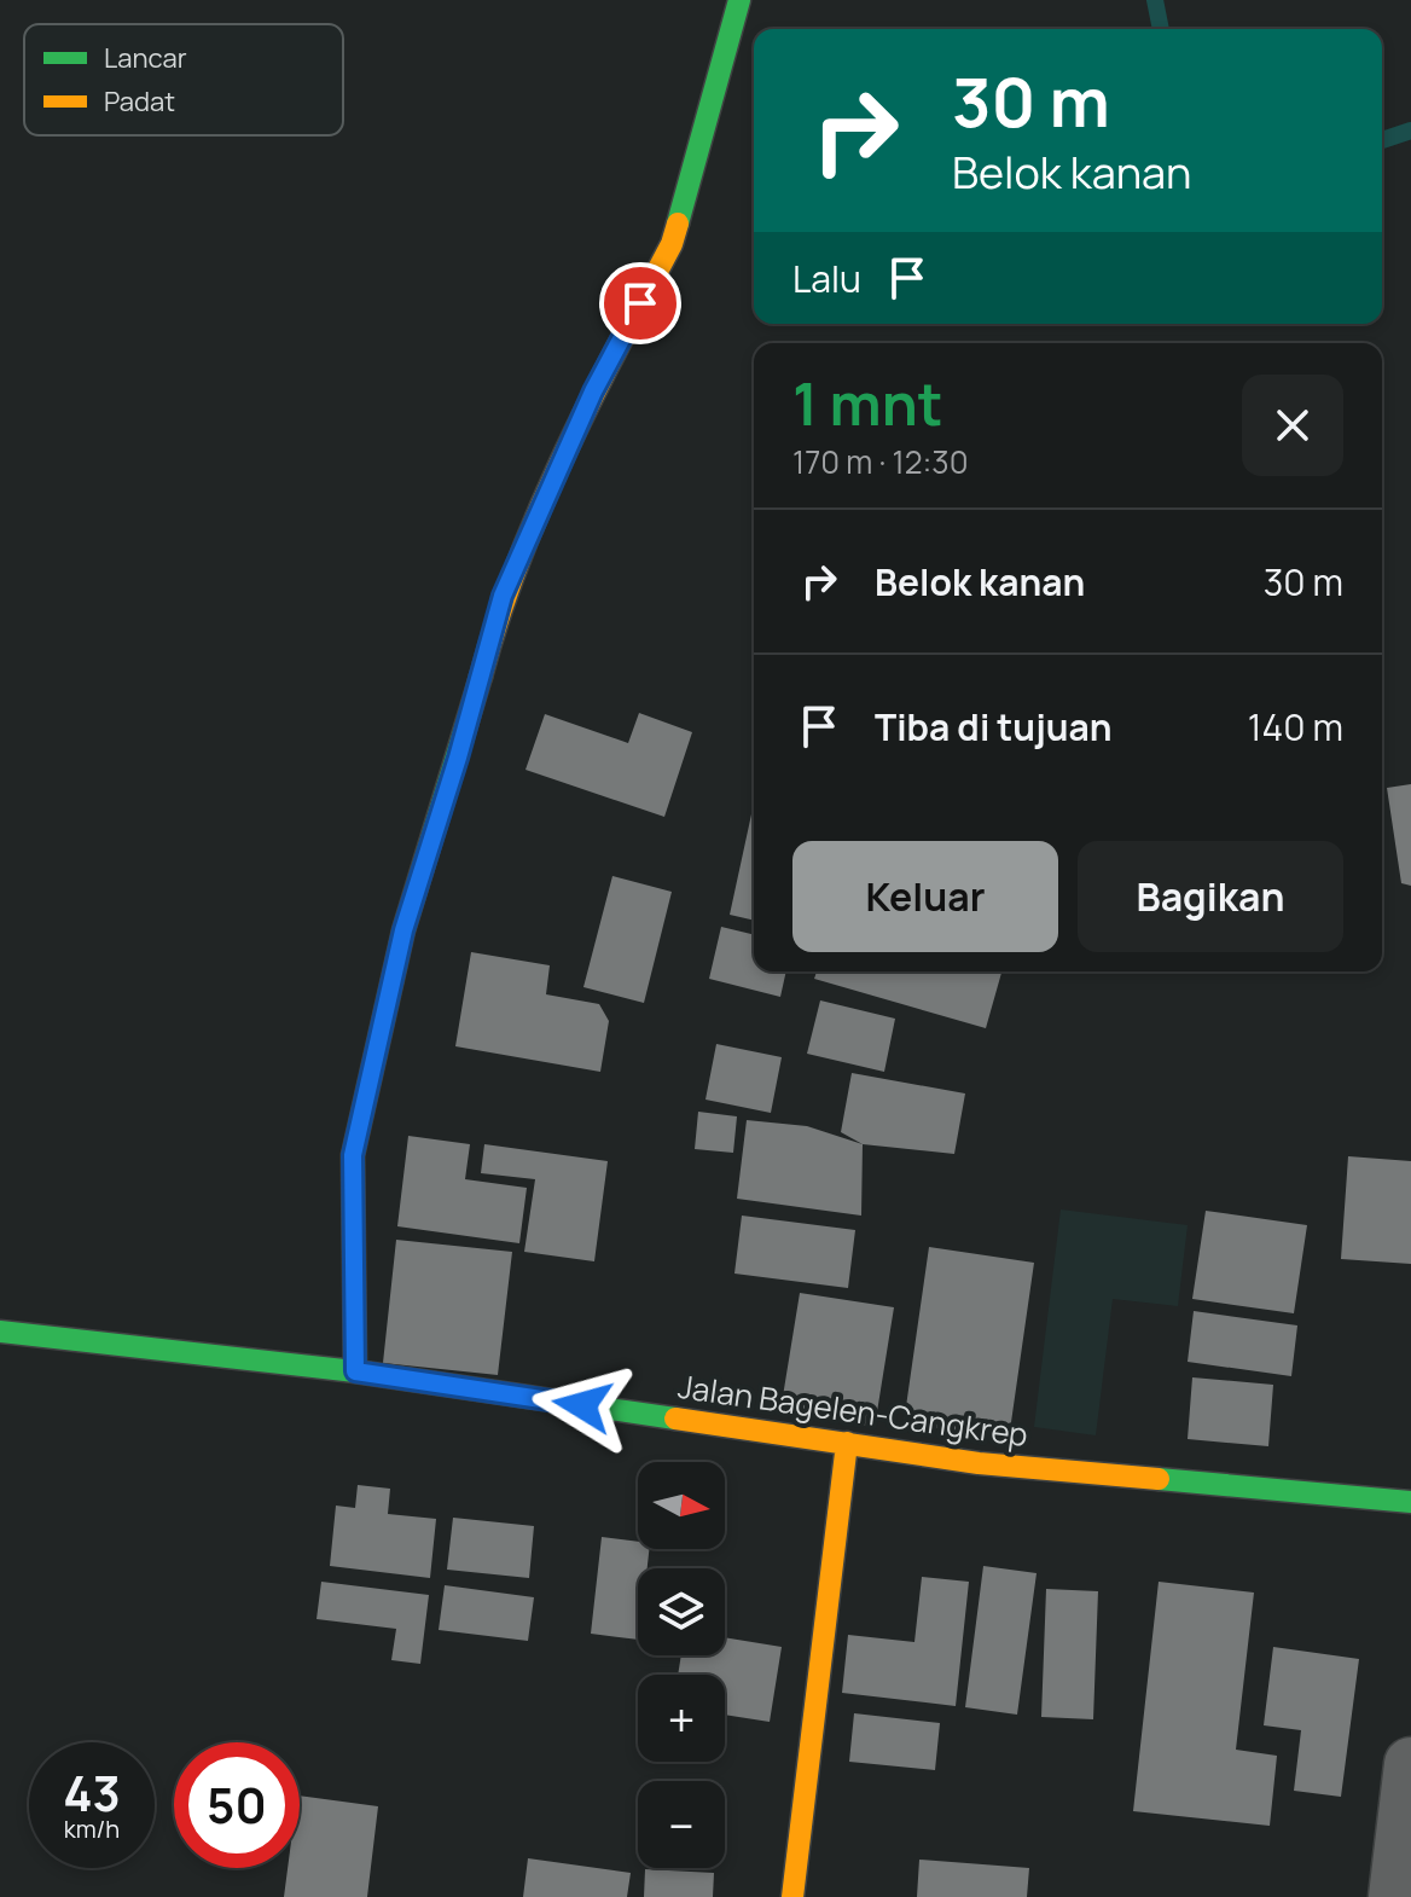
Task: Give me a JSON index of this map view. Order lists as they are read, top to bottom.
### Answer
{
  "streets": {
    "street": ["Jalan Bagelen-Cangkrep"]
  },
  "legend": ["Lancar", "Padat"],
  "north": "right",
  "page": {
    "turn": ["30 m", "Belok kanan"],
    "then": "Lalu",
    "heading": ["1 mnt", "170 m · 12:30"],
    "list": [
      {
        "name": "Belok kanan",
        "value": "30 m"
      },
      {
        "name": "Tiba di tujuan",
        "value": "140 m"
      }
    ],
    "buttons": ["Keluar", "Bagikan"],
    "map_buttons": ["+", "−"],
    "speed": "43 km/h",
    "limit": "50"
  }
}
